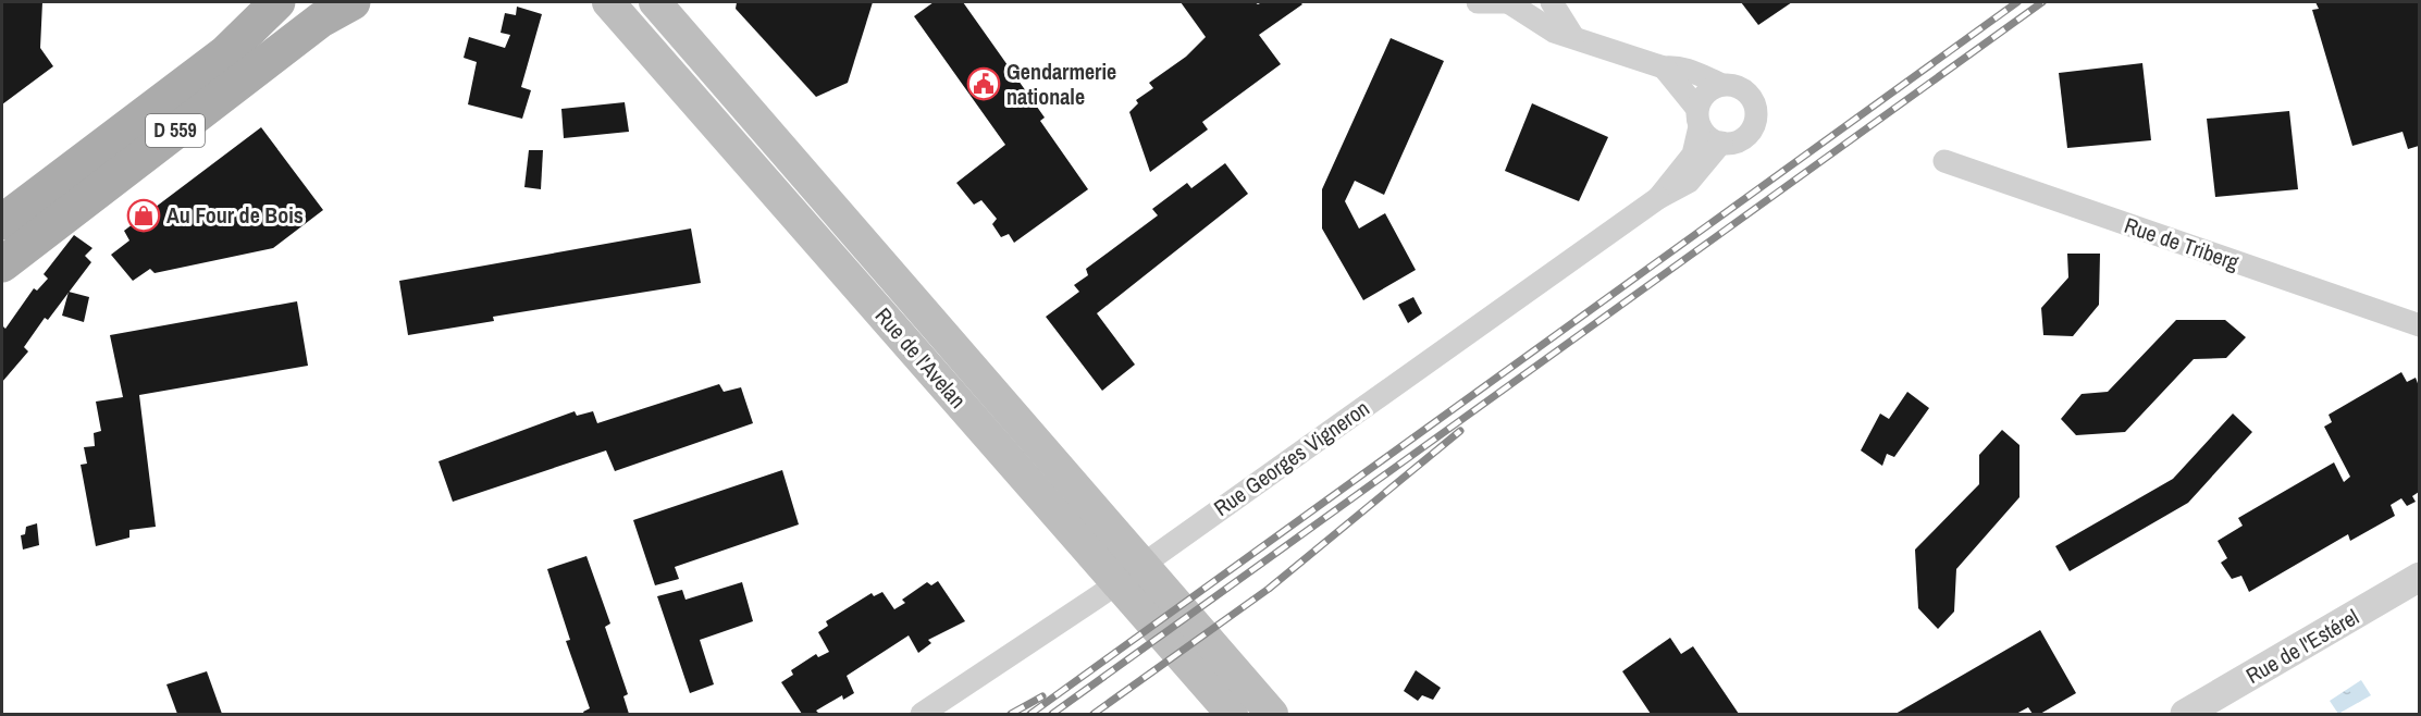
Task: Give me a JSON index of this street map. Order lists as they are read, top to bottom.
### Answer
{
  "streets": {
    "main road": ["D 559", "Rue de l'Avelan"],
    "street": ["Rue de Triberg", "Rue Georges Vigneron", "Rue de l'Estérel"]
  },
  "places": {
    "public building": ["Gendarmerie nationale"],
    "shop": ["Au Four de Bois"]
  }
}
